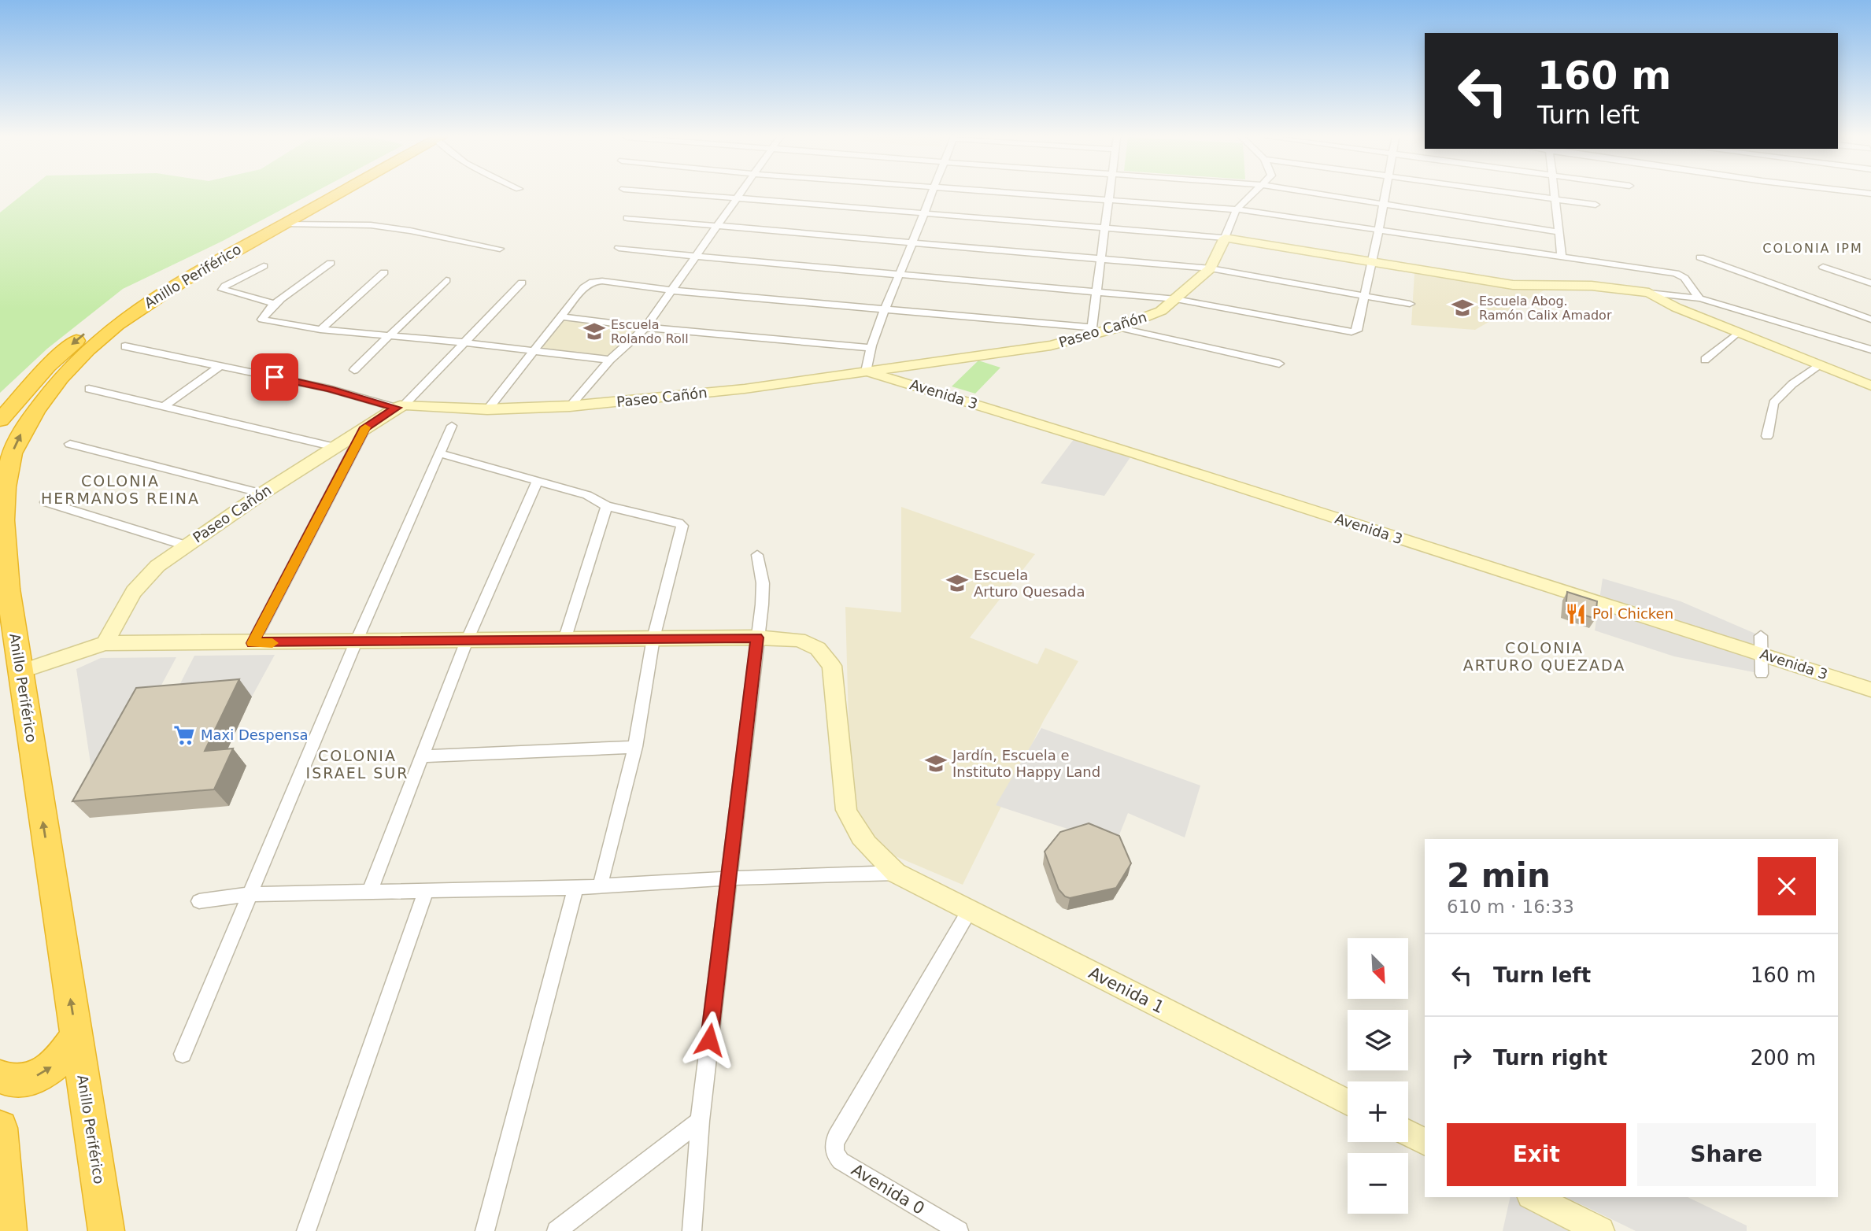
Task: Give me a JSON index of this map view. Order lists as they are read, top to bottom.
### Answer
{
  "streets": {
    "highway": ["Anillo Periférico"],
    "street": [
      "Paseo Cañón",
      "Avenida 3",
      "Avenida 1",
      "Avenida 0"
    ]
  },
  "crossings": [
    ["Paseo Cañón", "Avenida 3"],
    ["Avenida 1", "Avenida 0"]
  ],
  "districts": [
    "COLONIA IPM",
    "COLONIA HERMANOS REINA",
    "COLONIA ARTURO QUEZADA",
    "COLONIA ISRAEL SUR"
  ],
  "places": {
    "school or university": [
      "Escuela Abog. Ramón Calix Amador",
      "Escuela Rolando Roll",
      "Escuela Arturo Quesada",
      "Jardín, Escuela e Instituto Happy Land"
    ],
    "restaurant": ["Pol Chicken"],
    "supermarket": ["Maxi Despensa"]
  },
  "north": "bottom right",
  "page": {
    "turn": ["160 m", "Turn left"],
    "heading": ["2 min", "610 m · 16:33"],
    "list": [
      {
        "name": "Turn left",
        "value": "160 m"
      },
      {
        "name": "Turn right",
        "value": "200 m"
      }
    ],
    "map_buttons": ["+", "−"],
    "buttons": ["Exit", "Share"]
  }
}
